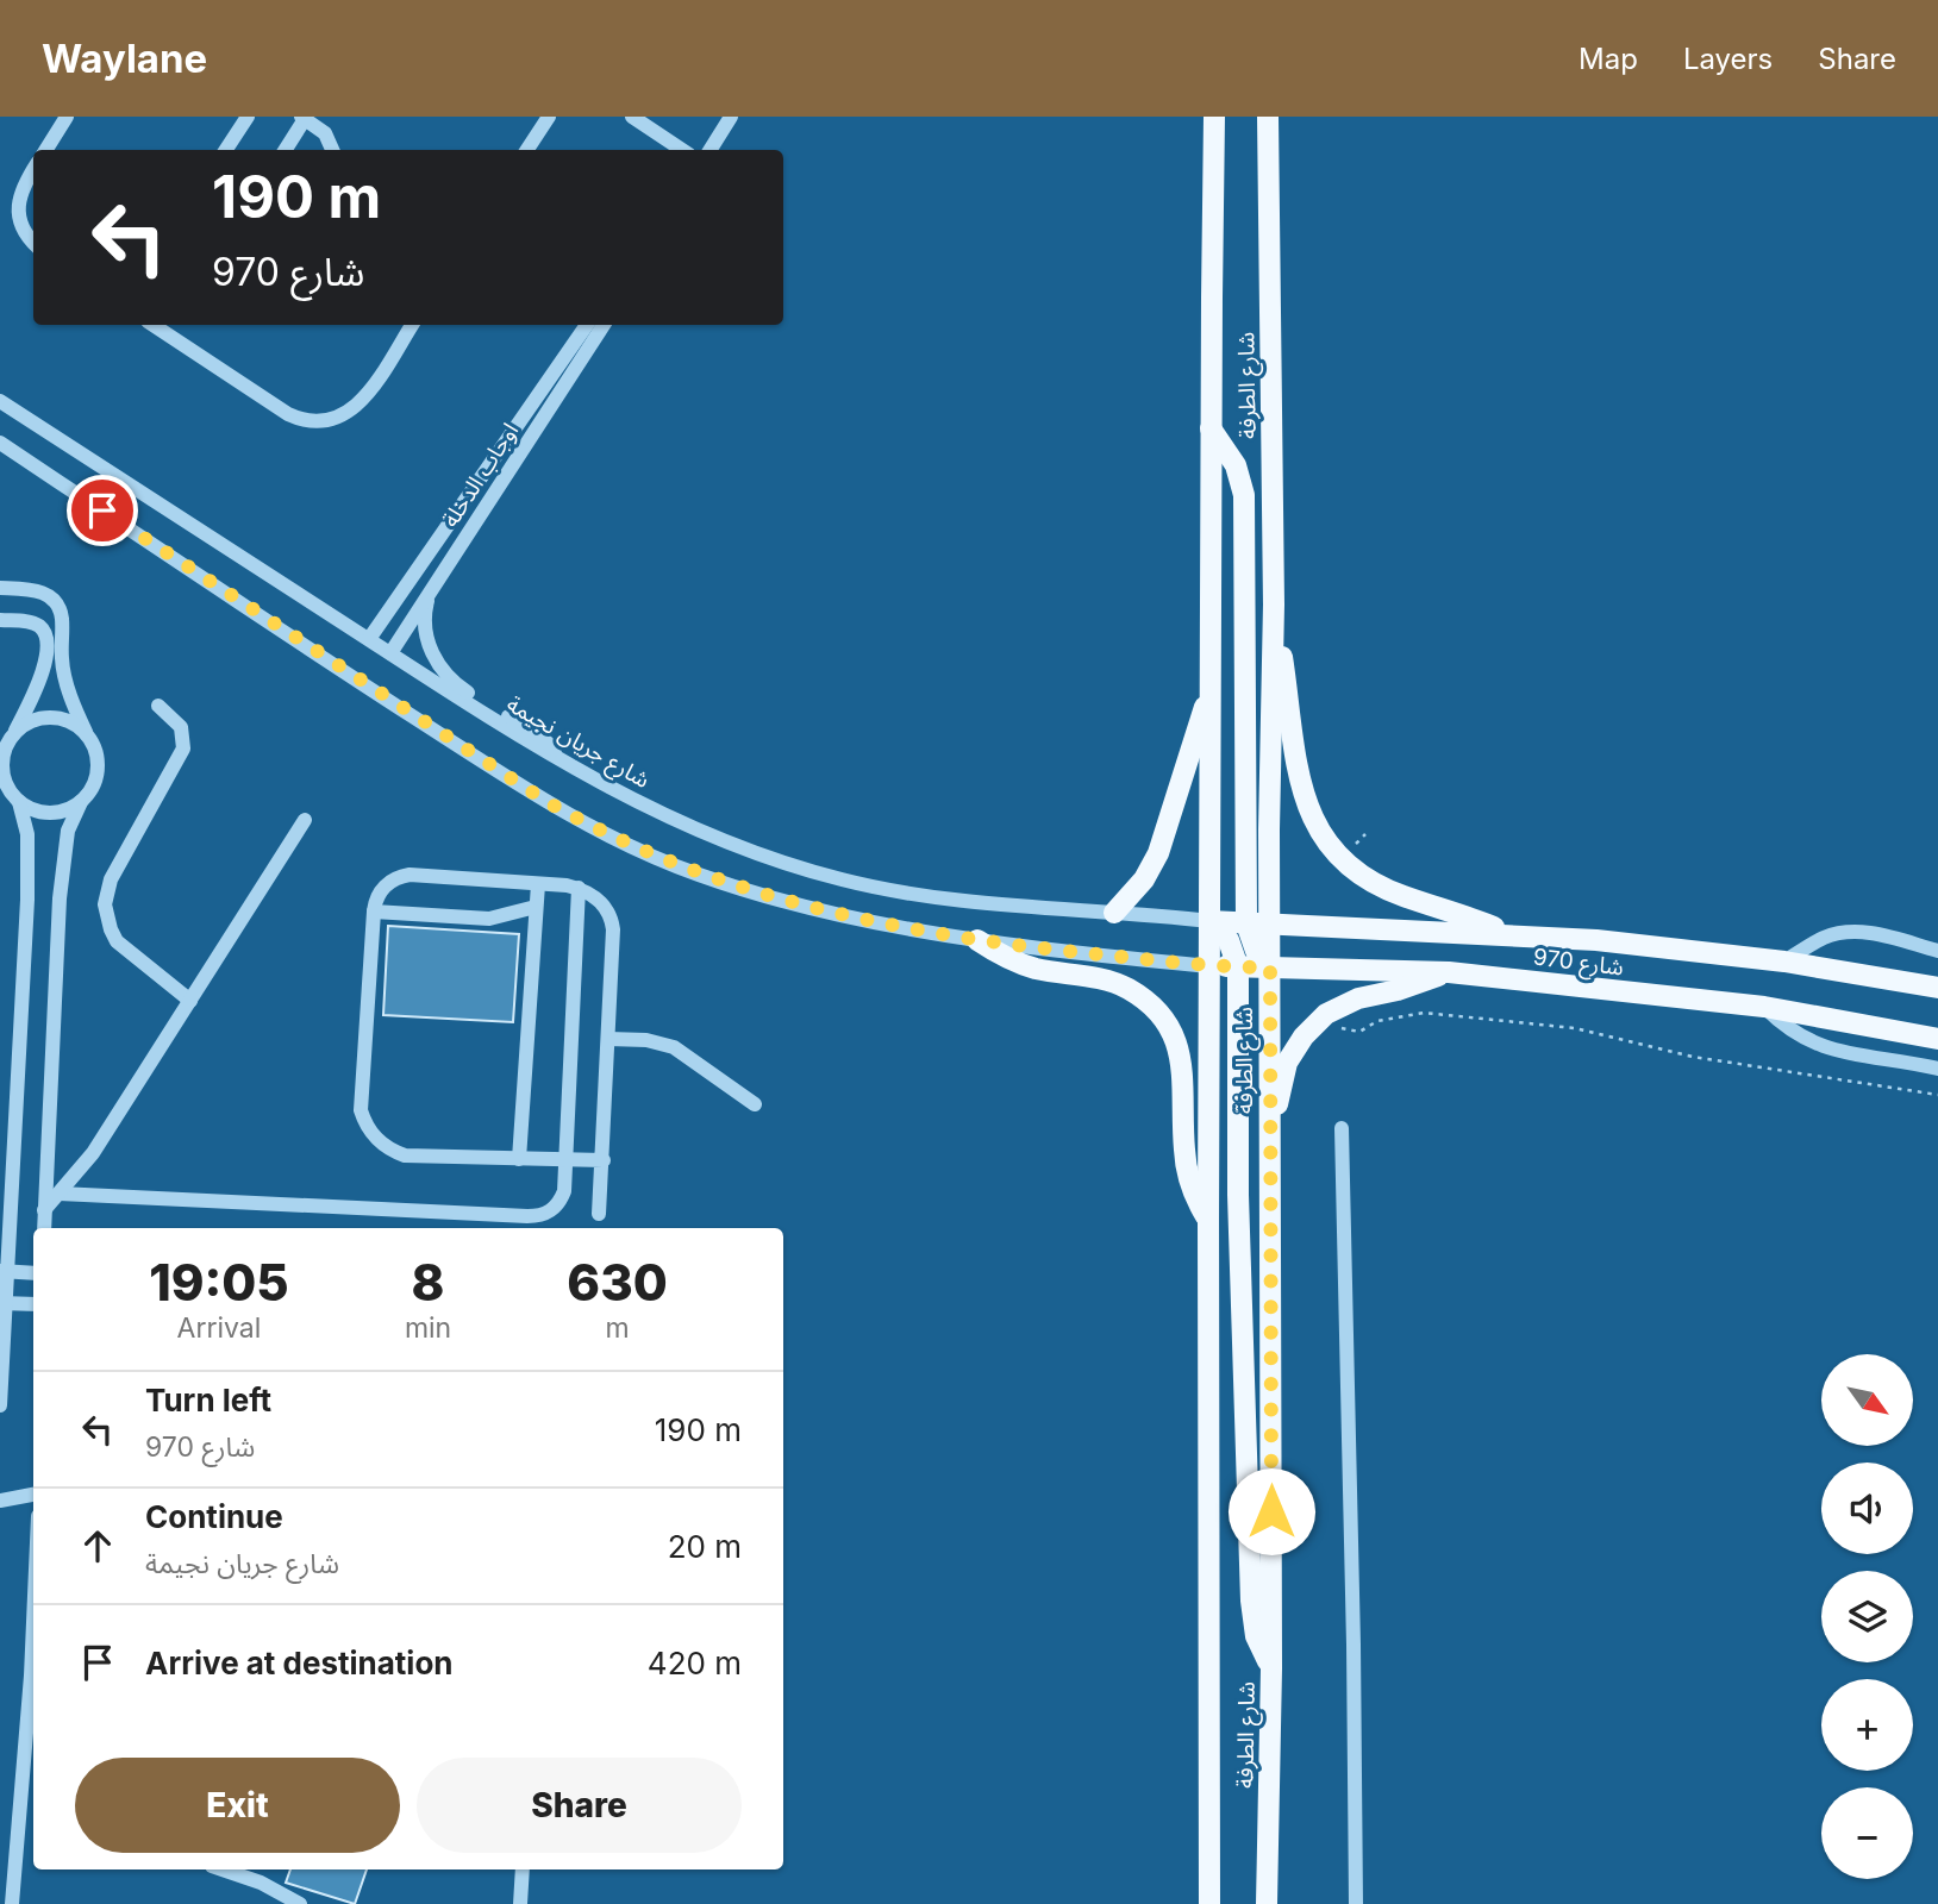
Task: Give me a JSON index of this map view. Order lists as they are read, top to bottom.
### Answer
{
  "streets": {
    "main road": ["شارع الطرفة", "شارع 970"],
    "street": ["اوجاب الدخلة", "شارع جريان نجيمة"]
  },
  "crossings": [
    ["شارع الطرفة", "شارع جريان نجيمة"],
    ["شارع الطرفة", "شارع 970"],
    ["اوجاب الدخلة", "شارع جريان نجيمة"],
    ["شارع جريان نجيمة", "شارع 970"]
  ],
  "north": "bottom right",
  "page": {
    "header": "Waylane",
    "nav": ["Map", "Layers", "Share"],
    "turn": ["190 m", "شارع 970"],
    "eta": [
      "19:05",
      "Arrival",
      "8",
      "min",
      "630",
      "m"
    ],
    "map_buttons": ["+", "−"],
    "list": [
      {
        "name": "Turn left",
        "note": "شارع 970",
        "value": "190 m"
      },
      {
        "name": "Continue",
        "note": "شارع جريان نجيمة",
        "value": "20 m"
      },
      {
        "name": "Arrive at destination",
        "value": "420 m"
      }
    ],
    "buttons": ["Exit", "Share"]
  }
}
